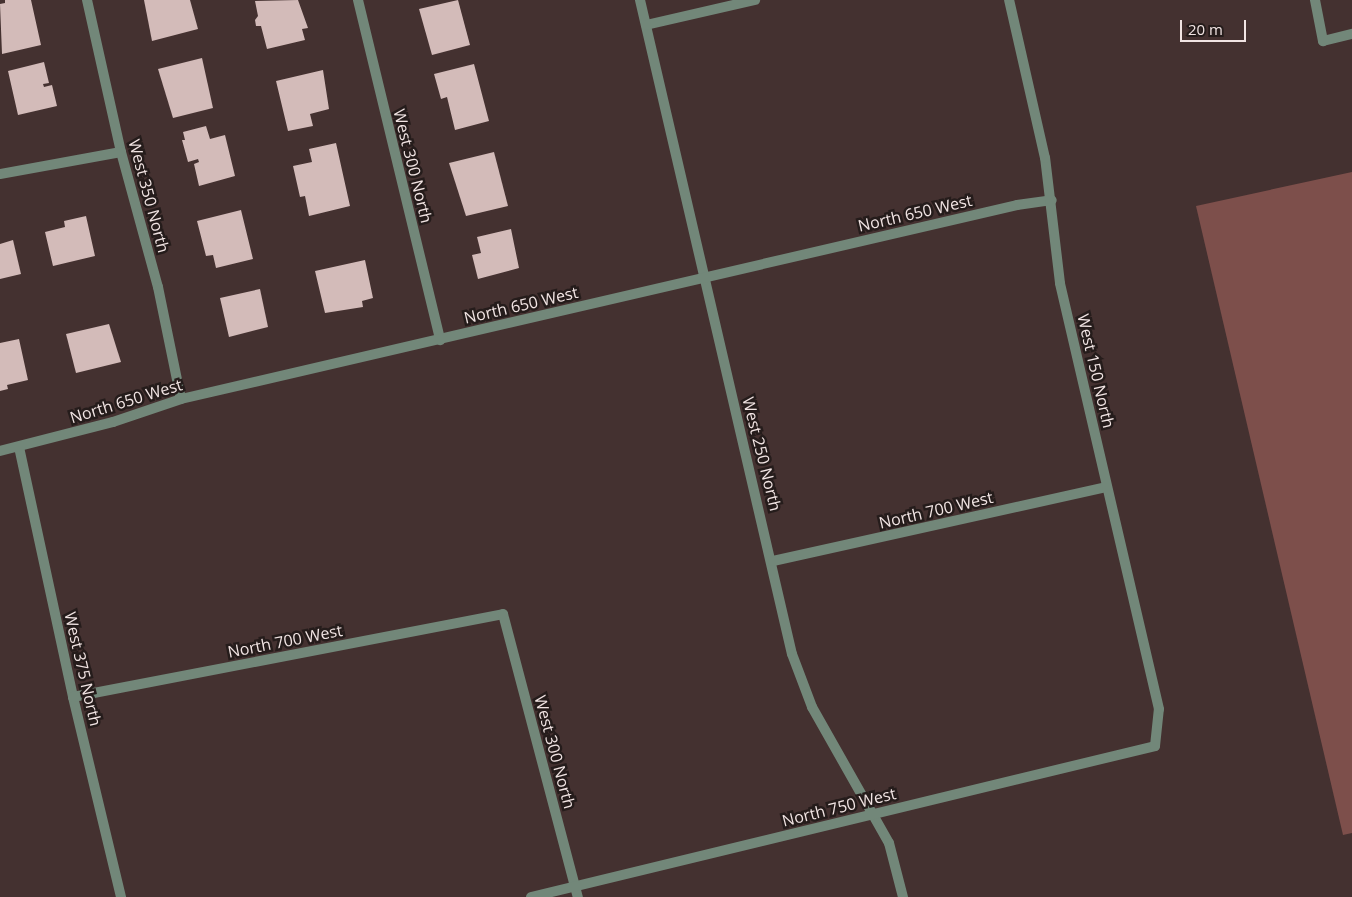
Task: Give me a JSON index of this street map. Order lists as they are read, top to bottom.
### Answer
{
  "streets": {
    "street": [
      "West 300 North",
      "West 350 North",
      "North 650 West",
      "West 150 North",
      "West 250 North",
      "North 700 West",
      "West 375 North",
      "North 750 West"
    ]
  },
  "crossings": [
    ["West 300 North", "North 650 West"],
    ["West 300 North", "North 700 West"],
    ["West 300 North", "North 750 West"],
    ["West 350 North", "North 650 West"],
    ["North 650 West", "West 150 North"],
    ["North 650 West", "West 250 North"],
    ["North 650 West", "West 375 North"],
    ["West 150 North", "North 700 West"],
    ["West 150 North", "North 750 West"],
    ["West 250 North", "North 700 West"],
    ["West 250 North", "North 750 West"],
    ["North 700 West", "West 375 North"]
  ],
  "scale_bar": "20 m"
}
